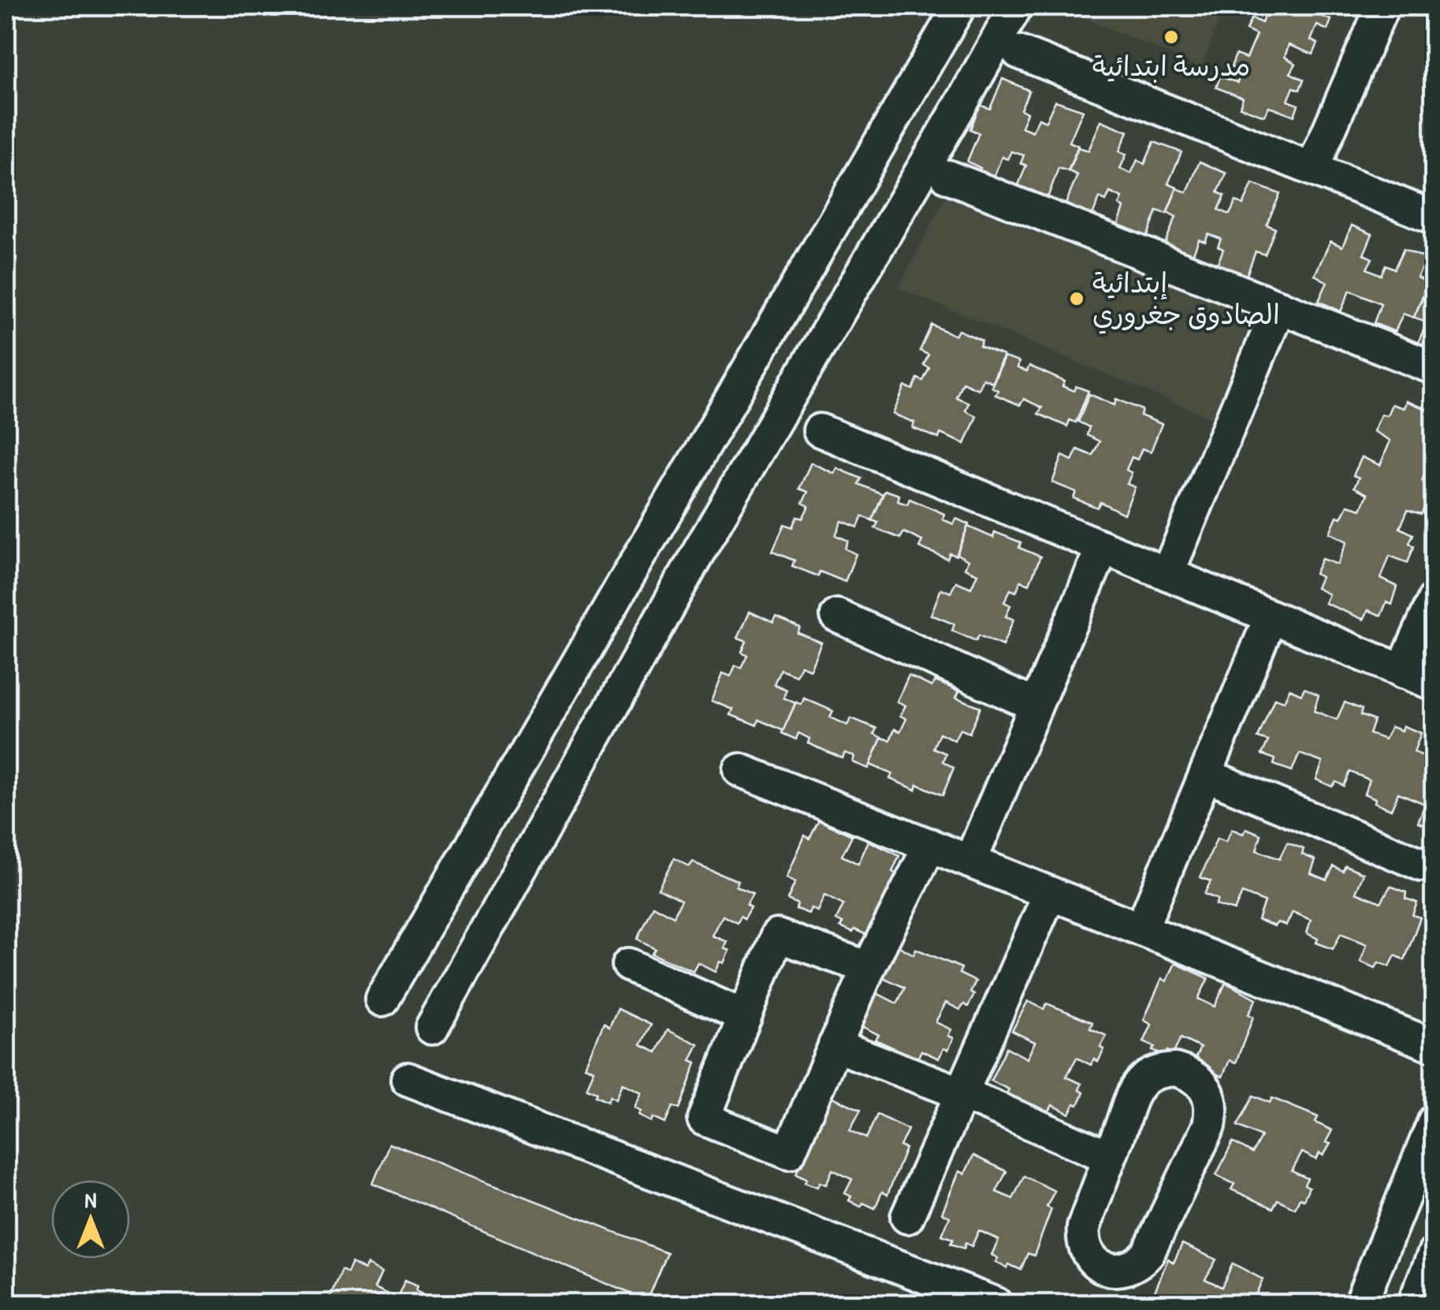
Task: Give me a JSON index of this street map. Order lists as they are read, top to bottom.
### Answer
{
  "places": ["مدرسة ابتدائية", "إبتدائية الصادوق جغروري"],
  "north": "top"
}
